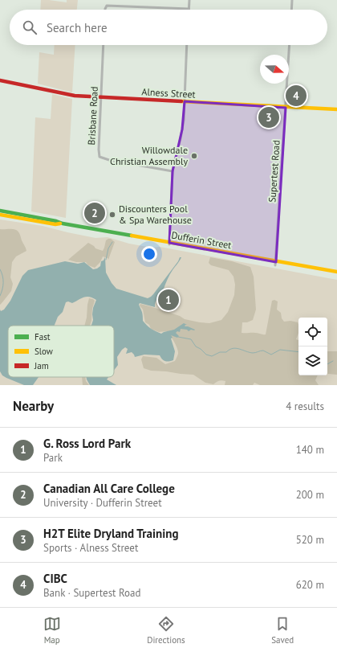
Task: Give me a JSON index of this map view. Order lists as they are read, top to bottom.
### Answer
{
  "streets": {
    "main road": ["Alness Street", "Dufferin Street"],
    "street": ["Brisbane Road", "Supertest Road"]
  },
  "crossings": [
    ["Alness Street", "Brisbane Road"],
    ["Alness Street", "Supertest Road"],
    ["Supertest Road", "Dufferin Street"]
  ],
  "places": ["Willowdale Christian Assembly", "Discounters Pool & Spa Warehouse"],
  "legend": ["Fast", "Slow", "Jam"],
  "north": "right",
  "page": {
    "search": "Search here",
    "pins": [
      "4",
      "3",
      "2",
      "1"
    ],
    "heading": ["Nearby", "4 results"],
    "list": [
      {
        "mark": "1",
        "name": "G. Ross Lord Park",
        "note": "Park",
        "value": "140 m"
      },
      {
        "mark": "2",
        "name": "Canadian All Care College",
        "note": "University · Dufferin Street",
        "value": "200 m"
      },
      {
        "mark": "3",
        "name": "H2T Elite Dryland Training",
        "note": "Sports · Alness Street",
        "value": "520 m"
      },
      {
        "mark": "4",
        "name": "CIBC",
        "note": "Bank · Supertest Road",
        "value": "620 m"
      }
    ],
    "nav": ["Map", "Directions", "Saved"]
  }
}
